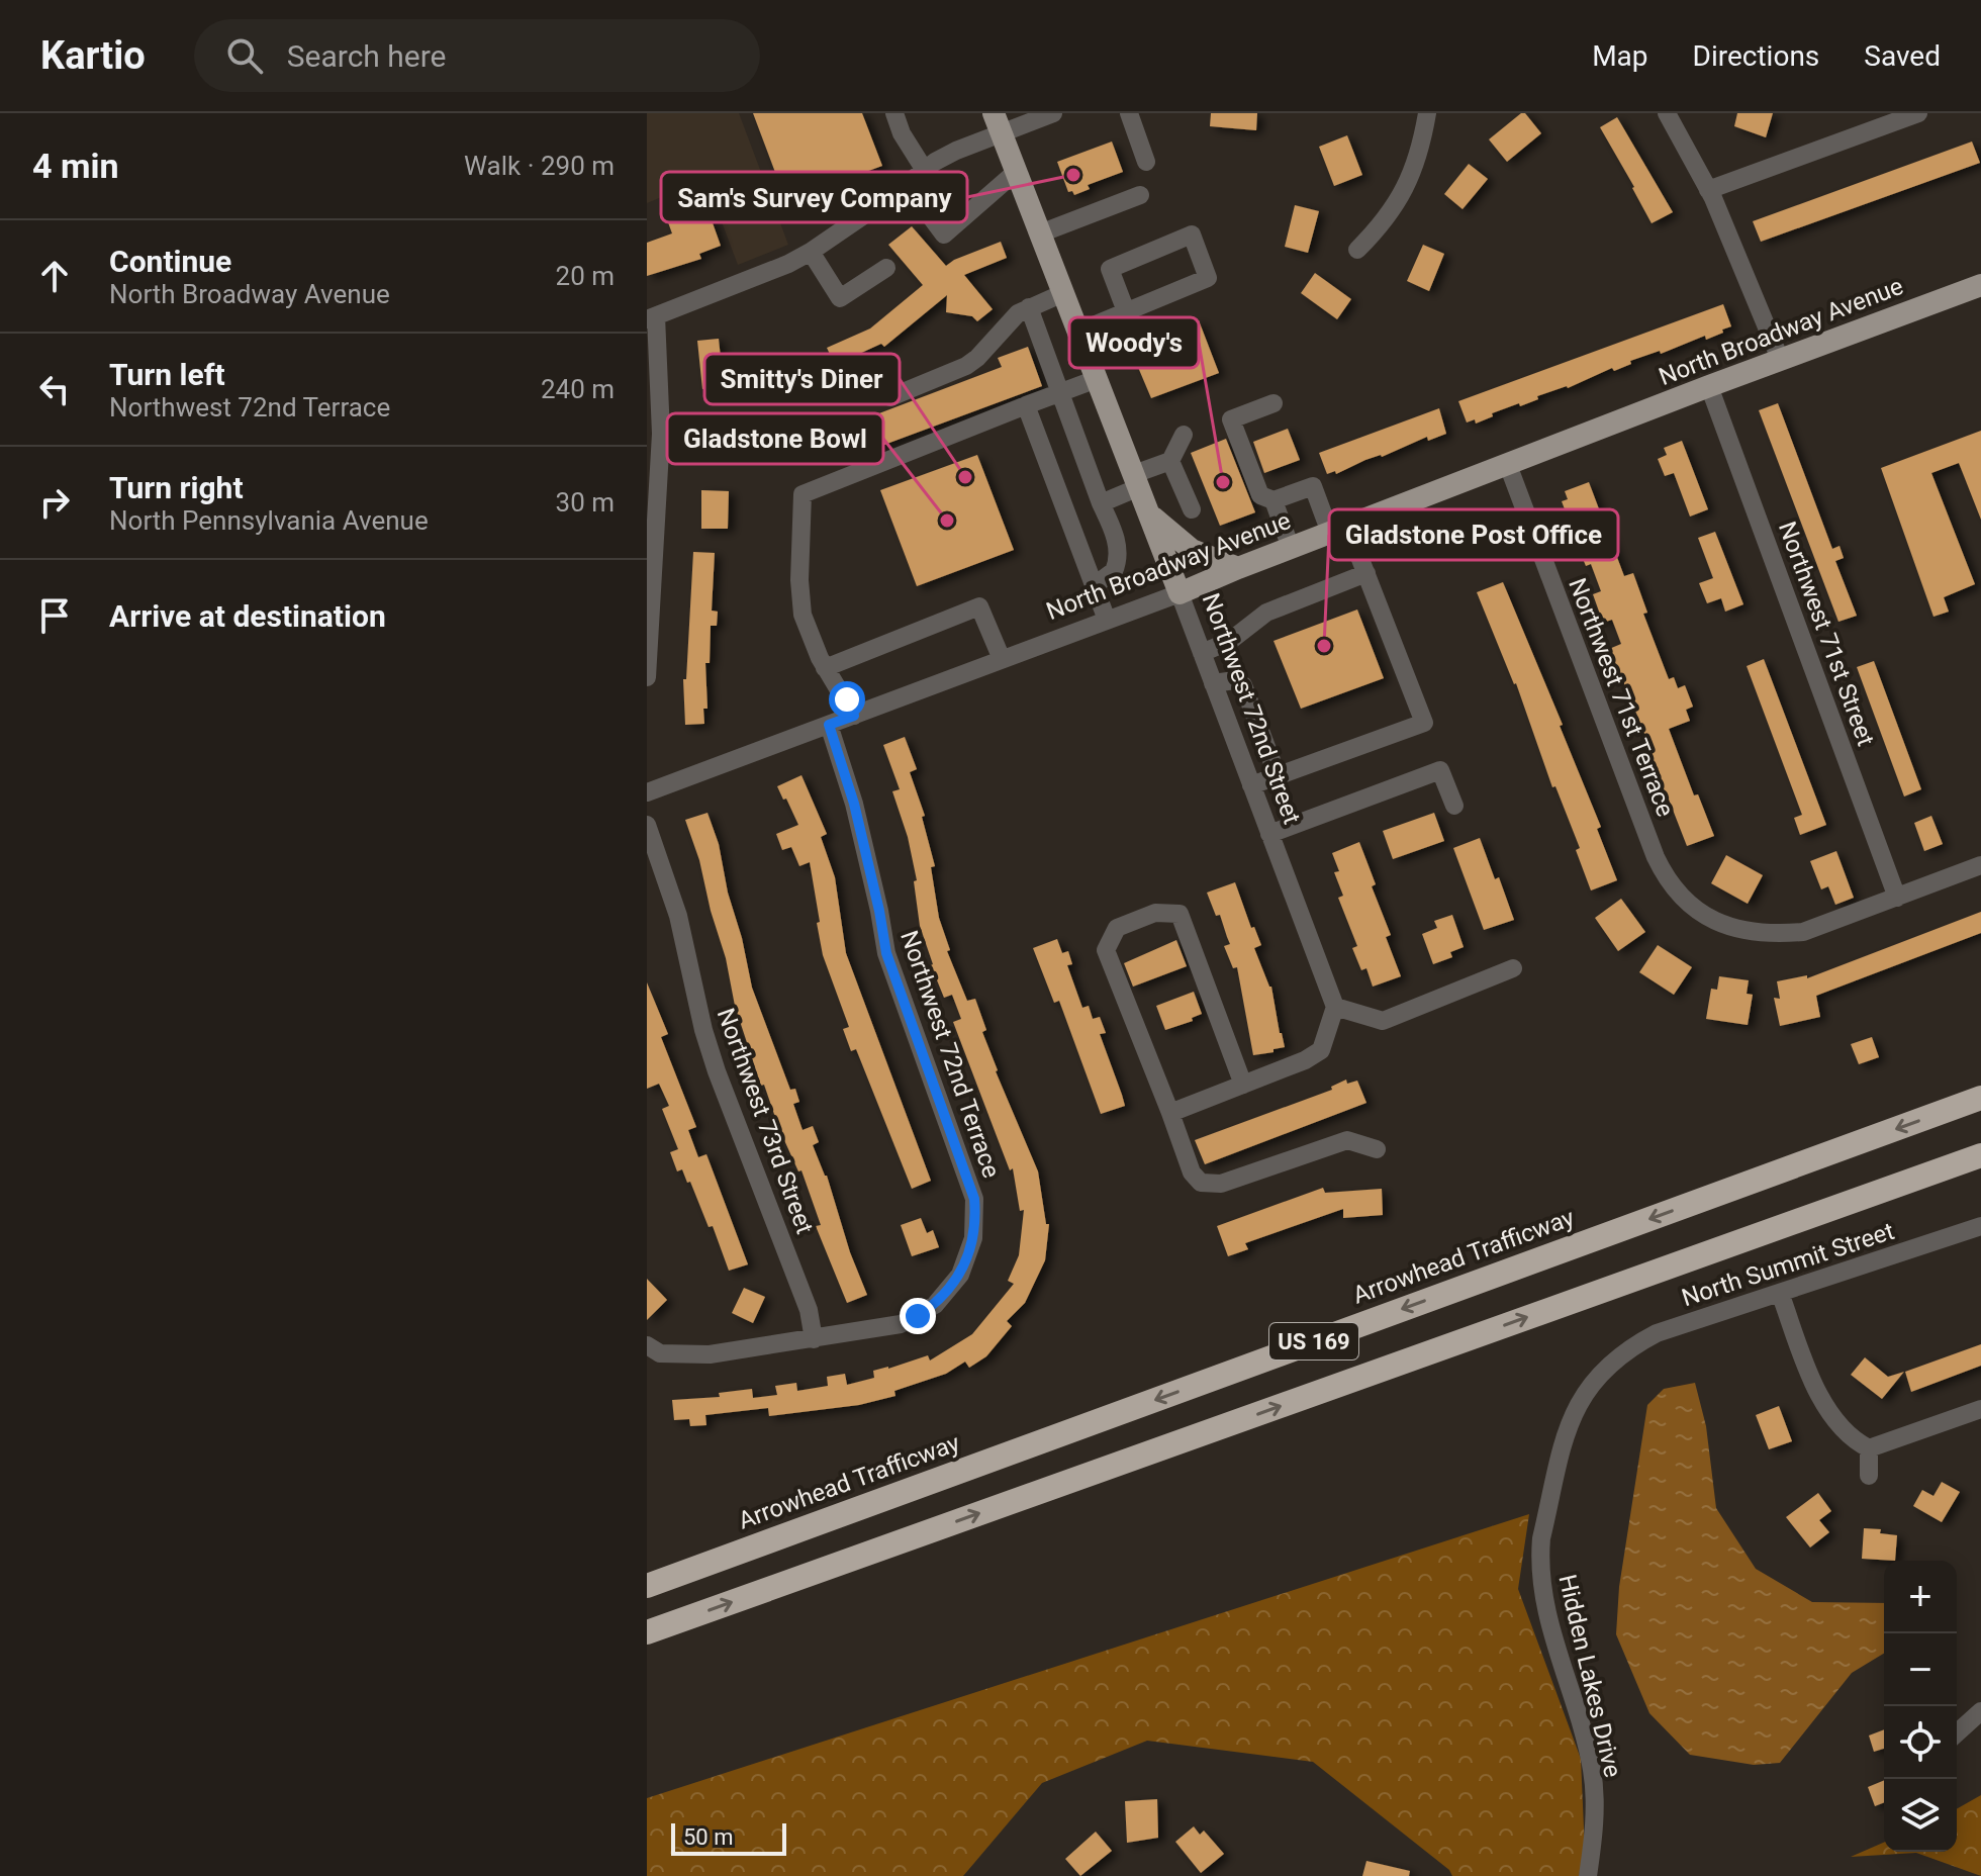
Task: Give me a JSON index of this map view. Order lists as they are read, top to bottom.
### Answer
{
  "streets": {
    "highway": ["Arrowhead Trafficway", "US 169"],
    "main road": ["North Broadway Avenue", "Northwest 72nd Street"],
    "street": [
      "Northwest 71st Street",
      "Northwest 71st Terrace",
      "Northwest 72nd Terrace",
      "Northwest 73rd Street",
      "North Summit Street",
      "Hidden Lakes Drive"
    ]
  },
  "crossings": [
    ["North Broadway Avenue", "Northwest 71st Street"],
    ["North Broadway Avenue", "Northwest 71st Terrace"],
    ["North Broadway Avenue", "Northwest 72nd Street"],
    ["North Broadway Avenue", "Northwest 72nd Terrace"],
    ["Northwest 71st Street", "Northwest 71st Terrace"],
    ["Northwest 72nd Terrace", "Northwest 73rd Street"],
    ["North Summit Street", "Hidden Lakes Drive"]
  ],
  "places": [
    "Sam's Survey Company",
    "Smitty's Diner",
    "Woody's",
    "Gladstone Bowl",
    "Gladstone Post Office"
  ],
  "scale_bar": "50 m",
  "page": {
    "header": "Kartio",
    "search": "Search here",
    "nav": ["Map", "Directions", "Saved"],
    "heading": ["4 min", "Walk · 290 m"],
    "list": [
      ["Continue", "North Broadway Avenue", "20 m"],
      ["Turn left", "Northwest 72nd Terrace", "240 m"],
      ["Turn right", "North Pennsylvania Avenue", "30 m"],
      "Arrive at destination"
    ],
    "map_buttons": ["+", "−"],
    "scale": "50 m"
  }
}
